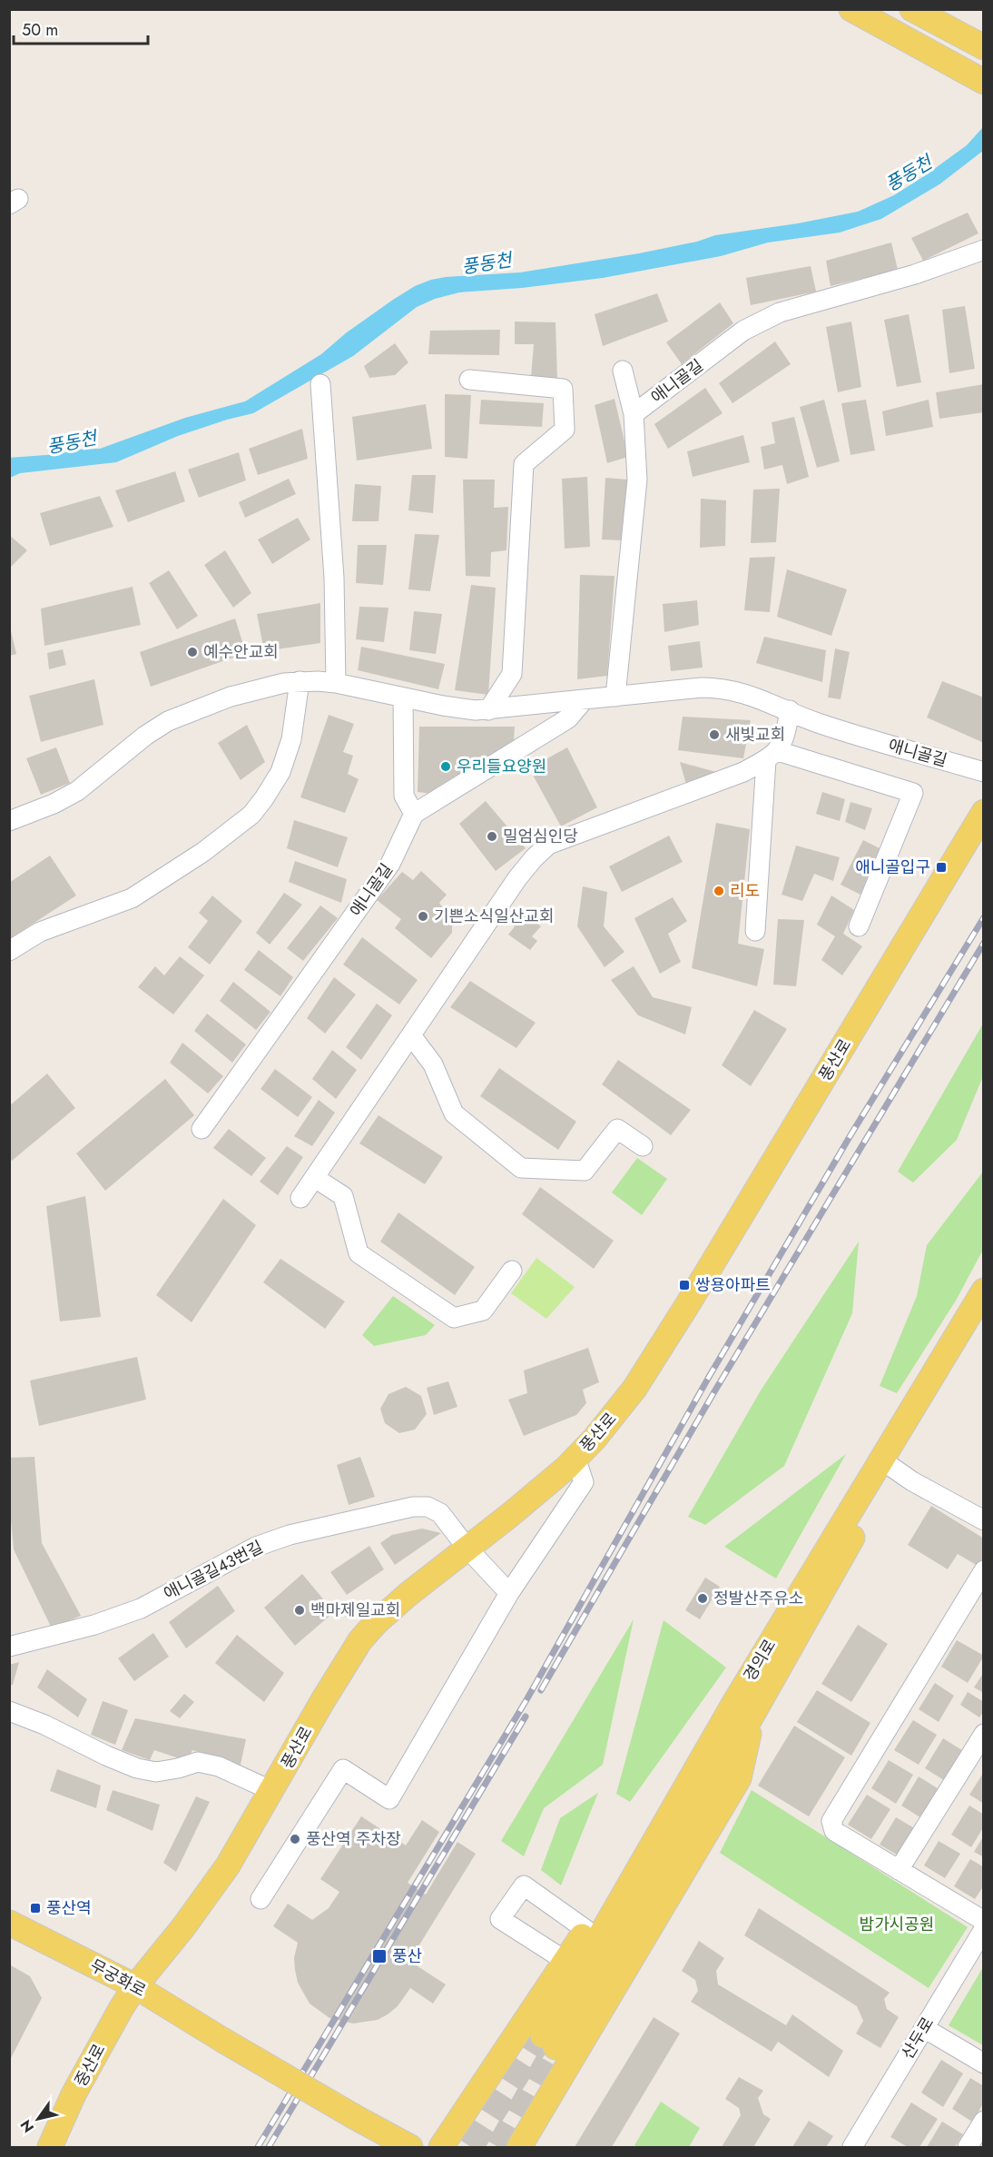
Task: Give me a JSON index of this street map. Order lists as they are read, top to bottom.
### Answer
{
  "streets": {
    "main road": [
      "풍산로",
      "경의로",
      "무궁화로",
      "중산로"
    ],
    "street": ["애니골길", "애니골길43번길", "산두로"]
  },
  "crossings": [
    ["풍산로", "애니골길43번길"],
    ["풍산로", "무궁화로"],
    ["풍산로", "중산로"],
    ["무궁화로", "중산로"]
  ],
  "water": ["풍동천"],
  "parks": ["밤가시공원"],
  "places": {
    "other": [
      "예수안교회",
      "새빛교회",
      "우리들요양원",
      "밀엄심인당",
      "리도",
      "기쁜소식일산교회",
      "정발산주유소",
      "백마제일교회",
      "풍산역 주차장"
    ],
    "transit": [
      "애니골입구",
      "쌍용아파트",
      "풍산역",
      "풍산"
    ]
  },
  "scale_bar": "50 m",
  "north": "bottom left"
}
